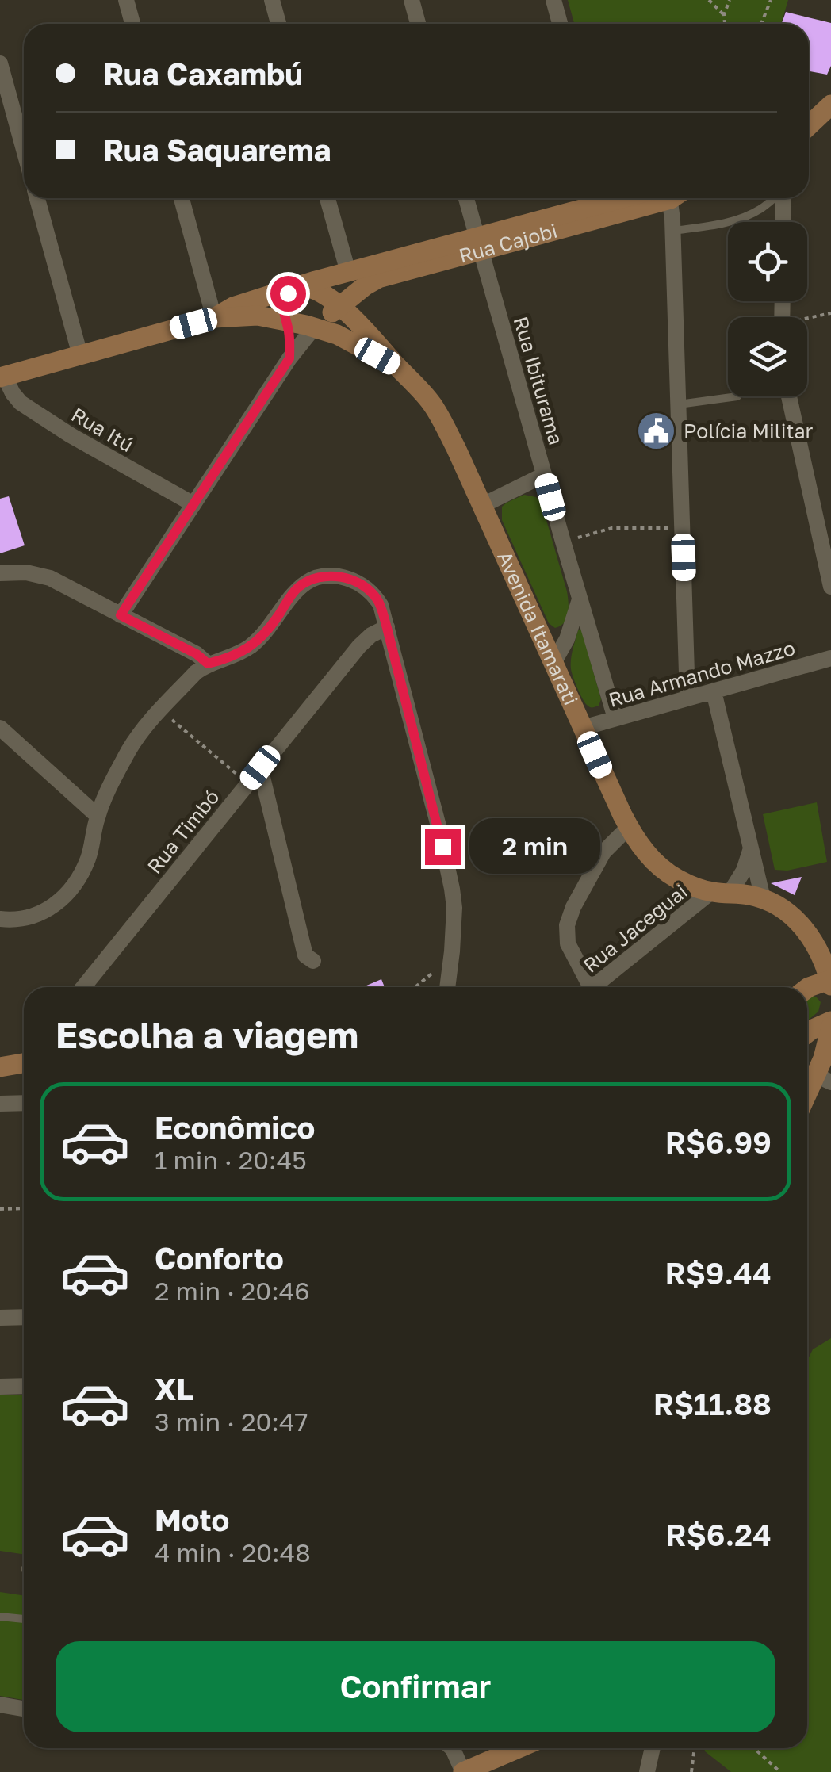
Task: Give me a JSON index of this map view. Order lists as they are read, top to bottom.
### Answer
{
  "streets": {
    "main road": ["Rua Cajobi", "Avenida Itamarati"],
    "street": [
      "Rua Ibiturama",
      "Rua Itú",
      "Rua Armando Mazzo",
      "Rua Timbó",
      "Rua Jaceguai"
    ]
  },
  "crossings": [
    ["Rua Cajobi", "Rua Ibiturama"],
    ["Rua Cajobi", "Avenida Itamarati"],
    ["Rua Ibiturama", "Rua Armando Mazzo"],
    ["Avenida Itamarati", "Rua Armando Mazzo"],
    ["Avenida Itamarati", "Rua Jaceguai"]
  ],
  "places": {
    "public building": ["Polícia Militar"]
  },
  "page": {
    "banner": ["Rua Caxambú", "Rua Saquarema"],
    "bubble": "2 min",
    "heading": "Escolha a viagem",
    "list": [
      {
        "name": "Econômico",
        "note": "1 min · 20:45",
        "value": "R$6.99"
      },
      {
        "name": "Conforto",
        "note": "2 min · 20:46",
        "value": "R$9.44"
      },
      {
        "name": "XL",
        "note": "3 min · 20:47",
        "value": "R$11.88"
      },
      {
        "name": "Moto",
        "note": "4 min · 20:48",
        "value": "R$6.24"
      }
    ],
    "buttons": "Confirmar"
  }
}
